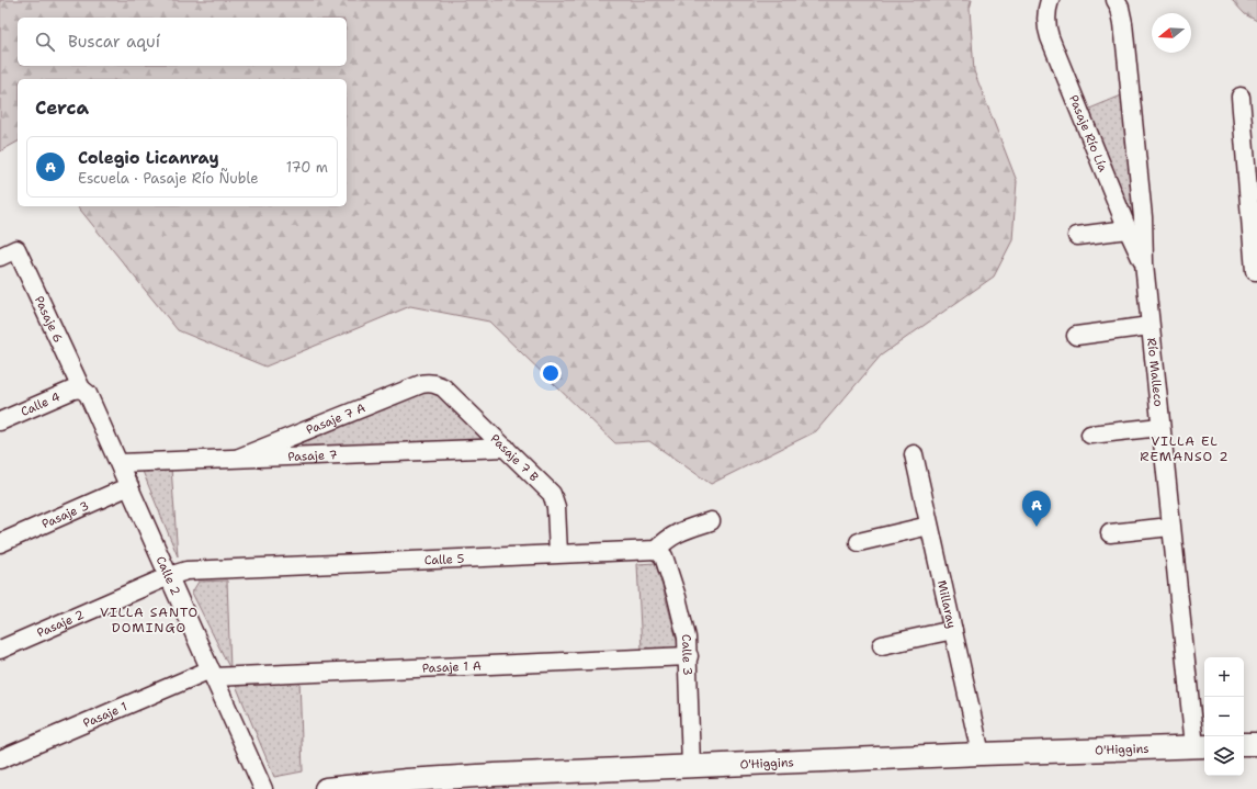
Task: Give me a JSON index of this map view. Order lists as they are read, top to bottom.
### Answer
{
  "streets": {
    "street": [
      "Pasaje Río Lía",
      "Pasaje 6",
      "Río Malleco",
      "Calle 4",
      "Pasaje 7 A",
      "Pasaje 7",
      "Pasaje 7 B",
      "Pasaje 3",
      "Calle 5",
      "Calle 2",
      "Millaray",
      "Pasaje 2",
      "Calle 3",
      "Pasaje 1 A",
      "Pasaje 1",
      "O'Higgins"
    ]
  },
  "crossings": [
    ["Pasaje Río Lía", "Río Malleco"],
    ["Pasaje 6", "Calle 4"],
    ["Pasaje 6", "Calle 2"],
    ["Río Malleco", "O'Higgins"],
    ["Calle 4", "Calle 2"],
    ["Pasaje 7 A", "Pasaje 7"],
    ["Pasaje 7 A", "Pasaje 7 B"],
    ["Pasaje 7", "Pasaje 7 B"],
    ["Pasaje 7", "Calle 2"],
    ["Pasaje 7 B", "Calle 5"],
    ["Pasaje 3", "Calle 2"],
    ["Calle 5", "Calle 2"],
    ["Calle 5", "Pasaje 2"],
    ["Calle 5", "Calle 3"],
    ["Calle 2", "Pasaje 2"],
    ["Calle 2", "Pasaje 1 A"],
    ["Calle 2", "Pasaje 1"],
    ["Millaray", "O'Higgins"],
    ["Calle 3", "Pasaje 1 A"],
    ["Calle 3", "O'Higgins"],
    ["Pasaje 1 A", "Pasaje 1"]
  ],
  "districts": ["VILLA EL REMANSO 2", "VILLA SANTO DOMINGO"],
  "north": "left",
  "page": {
    "search": "Buscar aquí",
    "heading": "Cerca",
    "list": [
      {
        "mark": "A",
        "name": "Colegio Licanray",
        "note": "Escuela · Pasaje Río Ñuble",
        "value": "170 m"
      }
    ],
    "pins": "A",
    "map_buttons": ["+", "−"]
  }
}
